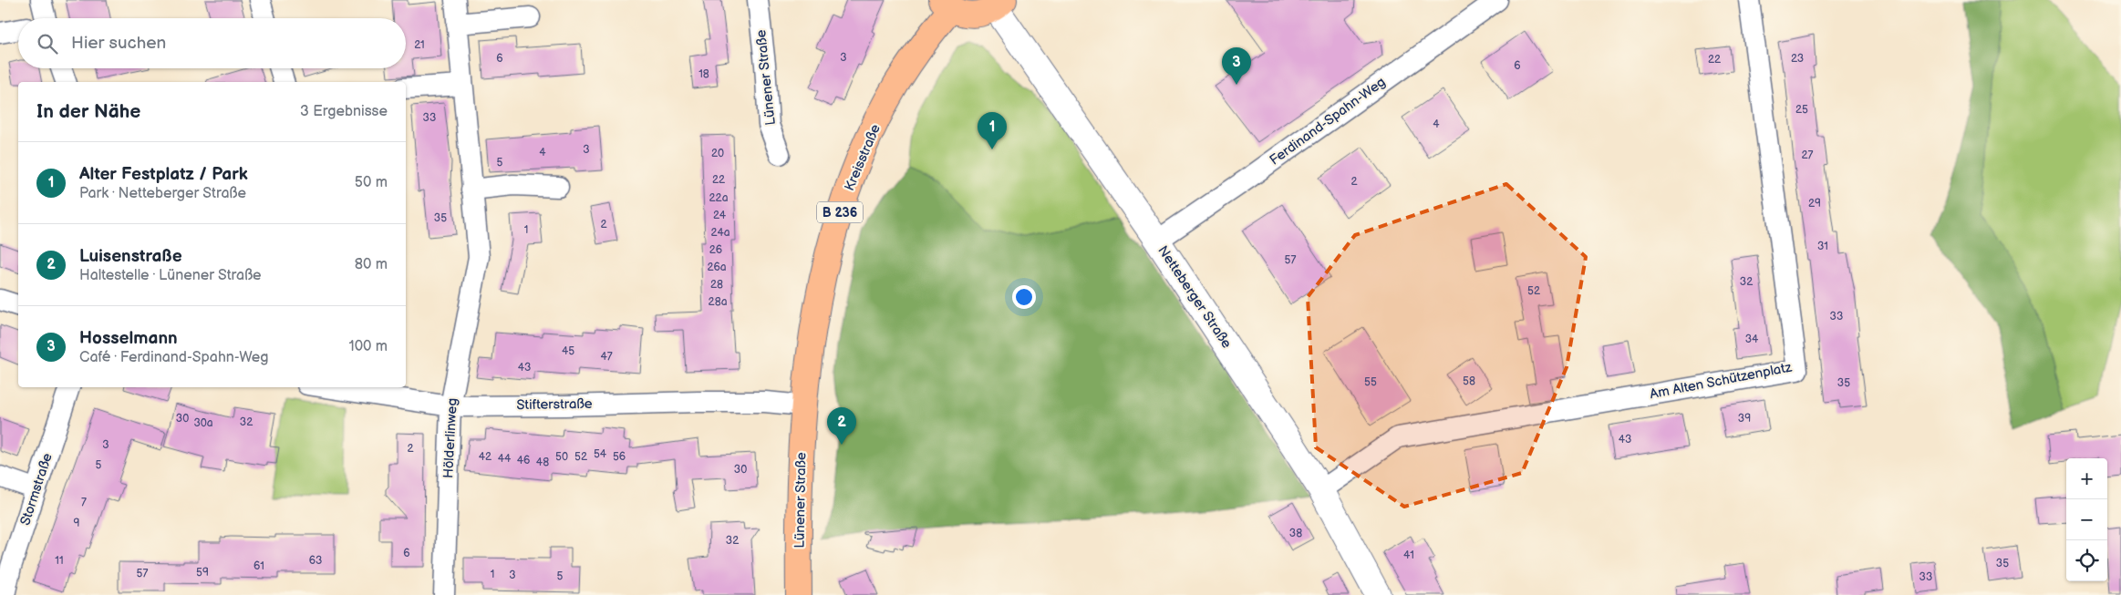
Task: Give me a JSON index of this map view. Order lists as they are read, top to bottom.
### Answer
{
  "streets": {
    "main road": ["Lünener Straße", "Kreisstraße", "B 236"],
    "street": [
      "Ferdinand-Spahn-Weg",
      "Netteberger Straße",
      "Am Alten Schützenplatz",
      "Stifterstraße",
      "Hölderlinweg",
      "Stormstraße"
    ]
  },
  "crossings": [
    ["Lünener Straße", "Kreisstraße"],
    ["Lünener Straße", "Stifterstraße"],
    ["Ferdinand-Spahn-Weg", "Netteberger Straße"],
    ["Kreisstraße", "B 236"],
    ["Kreisstraße", "Stifterstraße"],
    ["B 236", "Netteberger Straße"],
    ["Netteberger Straße", "Am Alten Schützenplatz"],
    ["Stifterstraße", "Hölderlinweg"]
  ],
  "house_numbers": [
    "21",
    "3",
    "6",
    "23",
    "22",
    "6",
    "18",
    "25",
    "33",
    "4",
    "3",
    "4",
    "20",
    "27",
    "5",
    "22",
    "2",
    "22a",
    "29",
    "24",
    "35",
    "2",
    "1",
    "24a",
    "31",
    "26",
    "57",
    "26a",
    "32",
    "28",
    "52",
    "28a",
    "33",
    "34",
    "45",
    "47",
    "43",
    "58",
    "55",
    "35",
    "30",
    "39",
    "32",
    "30a",
    "43",
    "3",
    "2",
    "54",
    "42",
    "50",
    "52",
    "56",
    "44",
    "46",
    "48",
    "5",
    "30",
    "7",
    "9",
    "38",
    "32",
    "6",
    "41",
    "11",
    "63",
    "35",
    "61",
    "59",
    "57",
    "1",
    "3",
    "5",
    "33"
  ],
  "page": {
    "search": "Hier suchen",
    "pins": ["3", "1", "2"],
    "heading": ["In der Nähe", "3 Ergebnisse"],
    "list": [
      {
        "mark": "1",
        "name": "Alter Festplatz / Park",
        "note": "Park · Netteberger Straße",
        "value": "50 m"
      },
      {
        "mark": "2",
        "name": "Luisenstraße",
        "note": "Haltestelle · Lünener Straße",
        "value": "80 m"
      },
      {
        "mark": "3",
        "name": "Hosselmann",
        "note": "Café · Ferdinand-Spahn-Weg",
        "value": "100 m"
      }
    ],
    "map_buttons": ["+", "−"]
  }
}
